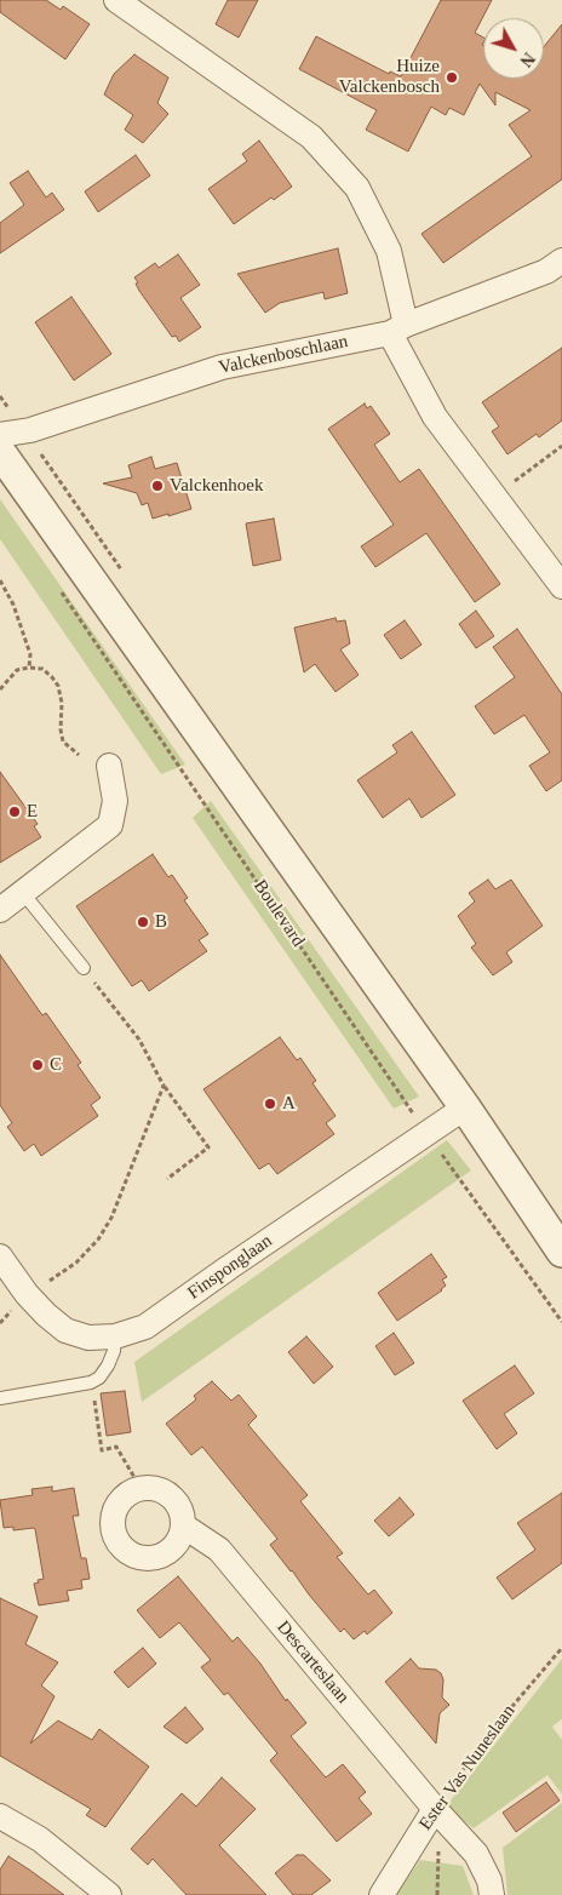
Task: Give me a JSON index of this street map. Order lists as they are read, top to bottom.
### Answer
{
  "streets": {
    "street": [
      "Valckenboschlaan",
      "Finsponglaan",
      "Descarteslaan",
      "Ester Vas Nuneslaan"
    ],
    "path": ["Boulevard"]
  },
  "crossings": [
    ["Boulevard", "Finsponglaan"],
    ["Descarteslaan", "Ester Vas Nuneslaan"]
  ],
  "places": [
    "Huize Valckenbosch",
    "Valckenhoek",
    "E",
    "B",
    "C",
    "A"
  ],
  "north": "bottom right"
}
